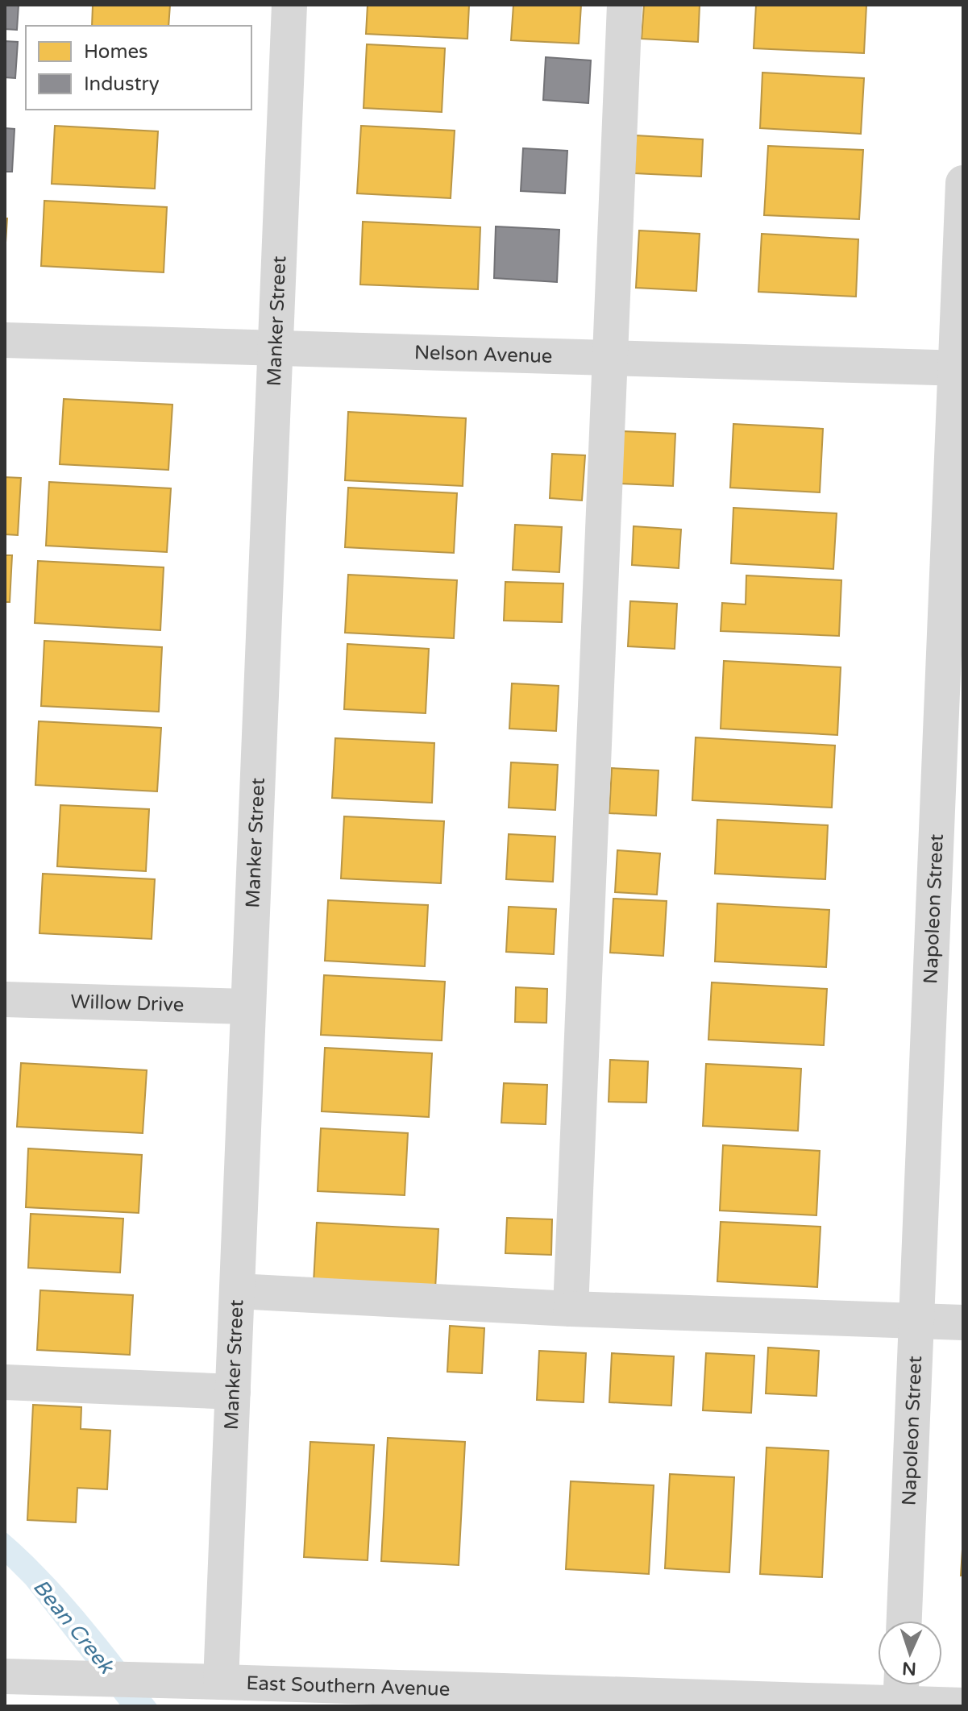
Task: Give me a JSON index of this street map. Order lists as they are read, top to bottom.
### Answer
{
  "streets": {
    "street": [
      "Manker Street",
      "Nelson Avenue",
      "Napoleon Street",
      "Willow Drive",
      "East Southern Avenue"
    ]
  },
  "crossings": [
    ["Manker Street", "Nelson Avenue"],
    ["Manker Street", "Willow Drive"],
    ["Manker Street", "East Southern Avenue"],
    ["Nelson Avenue", "Napoleon Street"]
  ],
  "water": ["Bean Creek"],
  "legend": ["Homes", "Industry"],
  "north": "bottom"
}
